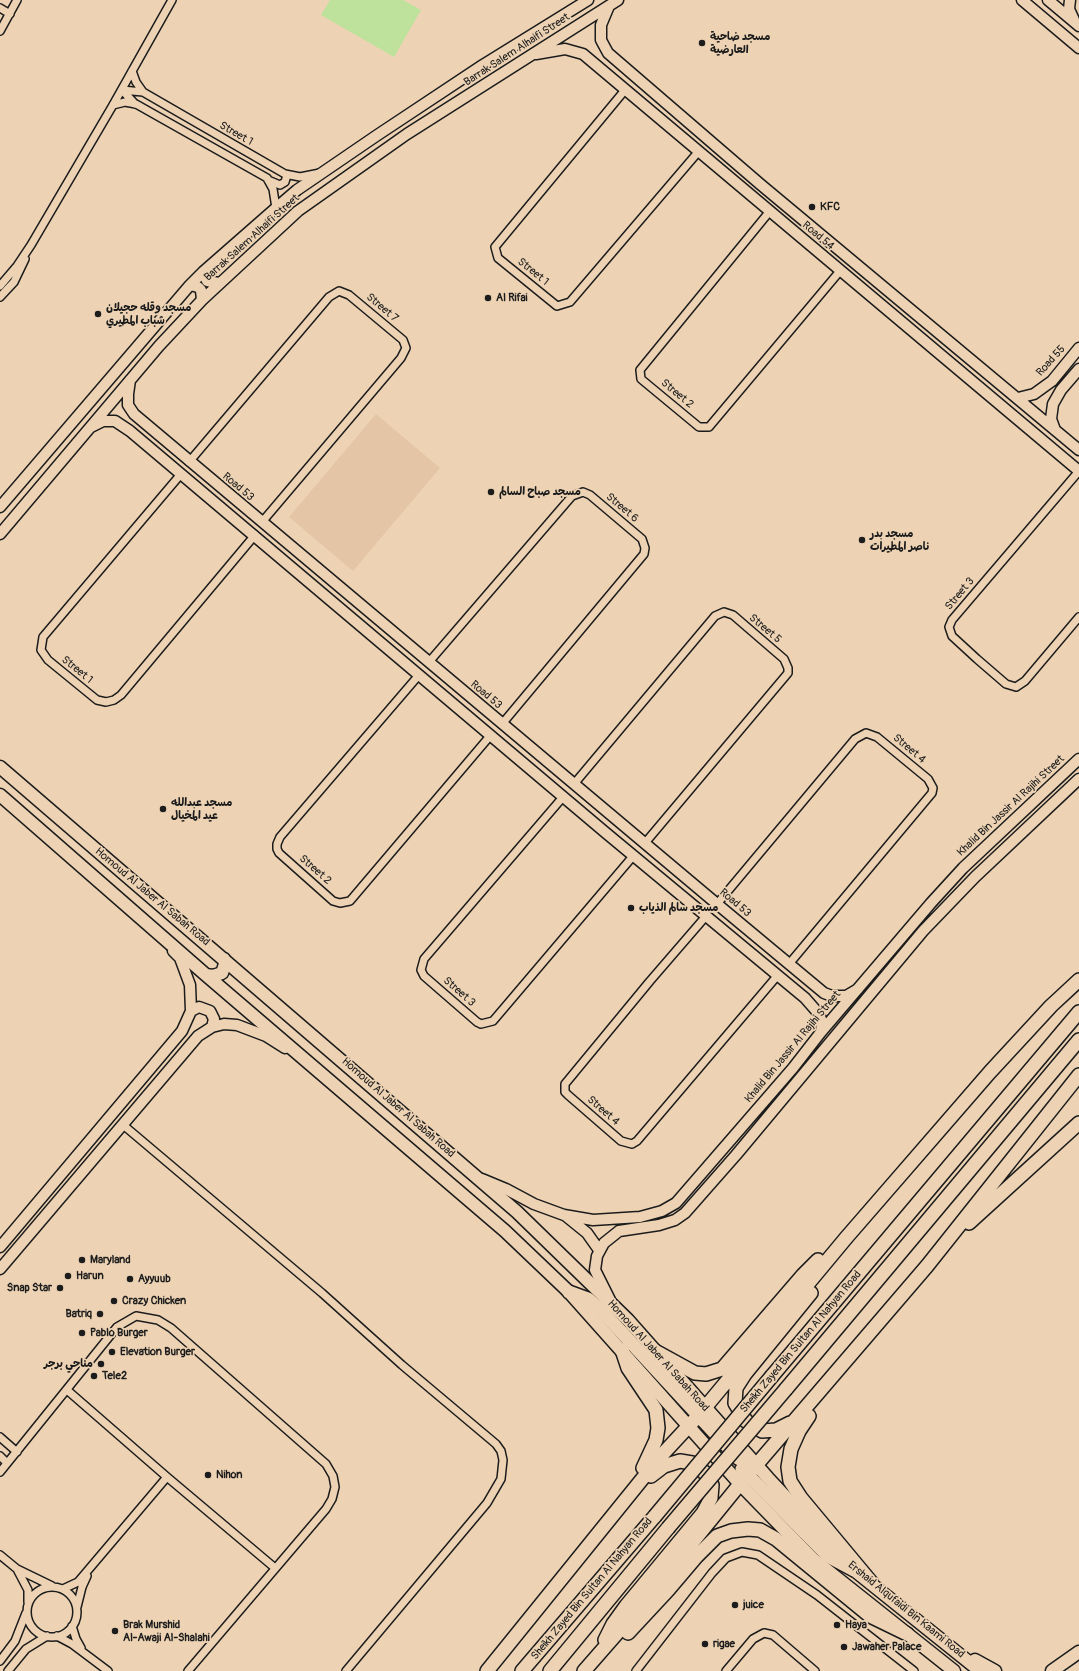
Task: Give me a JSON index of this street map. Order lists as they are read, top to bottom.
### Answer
{
  "streets": {
    "highway": ["Sheikh Zayed Bin Sultan Al Nahyan Road"],
    "main road": ["Homoud Al Jaber Al Sabah Road", "Ershaid Alqufaidi Bin Kaami Road"],
    "street": [
      "Barrak Salem Alhaifi Street",
      "Street 1",
      "Road 54",
      "Street 7",
      "Road 55",
      "Street 2",
      "Road 53",
      "Street 6",
      "Street 3",
      "Street 5",
      "Street 4",
      "Khalid Bin Jassir Al Rajihi Street"
    ]
  },
  "crossings": [
    ["Barrak Salem Alhaifi Street", "Street 1"],
    ["Barrak Salem Alhaifi Street", "Road 54"],
    ["Barrak Salem Alhaifi Street", "Road 53"],
    ["Street 1", "Road 54"],
    ["Road 54", "Road 55"],
    ["Road 54", "Street 2"],
    ["Road 54", "Street 3"],
    ["Street 7", "Road 53"],
    ["Road 53", "Street 6"],
    ["Road 53", "Street 5"],
    ["Road 53", "Street 4"],
    ["Road 53", "Khalid Bin Jassir Al Rajihi Street"],
    ["Khalid Bin Jassir Al Rajihi Street", "Homoud Al Jaber Al Sabah Road"],
    ["Homoud Al Jaber Al Sabah Road", "Ershaid Alqufaidi Bin Kaami Road"]
  ],
  "places": [
    "مسجد ضاحية العارضية",
    "KFC",
    "Al Rifai",
    "مسجد وقله حجيلان شباب المطيري",
    "مسجد صباح السالم",
    "مسجد بدر ناصر المطيرات",
    "مسجد عبدالله عيد المخيال",
    "مسجد سالم الذياب",
    "Maryland",
    "Harun",
    "Ayyuub",
    "Snap Star",
    "Crazy Chicken",
    "Batriq",
    "Pablo Burger",
    "Elevation Burger",
    "مناحي برجر",
    "Tele2",
    "Nihon",
    "juice",
    "Haya",
    "Brak Murshid Al-Awaji Al-Shalahi",
    "rigae",
    "Jawaher Palace"
  ]
}
